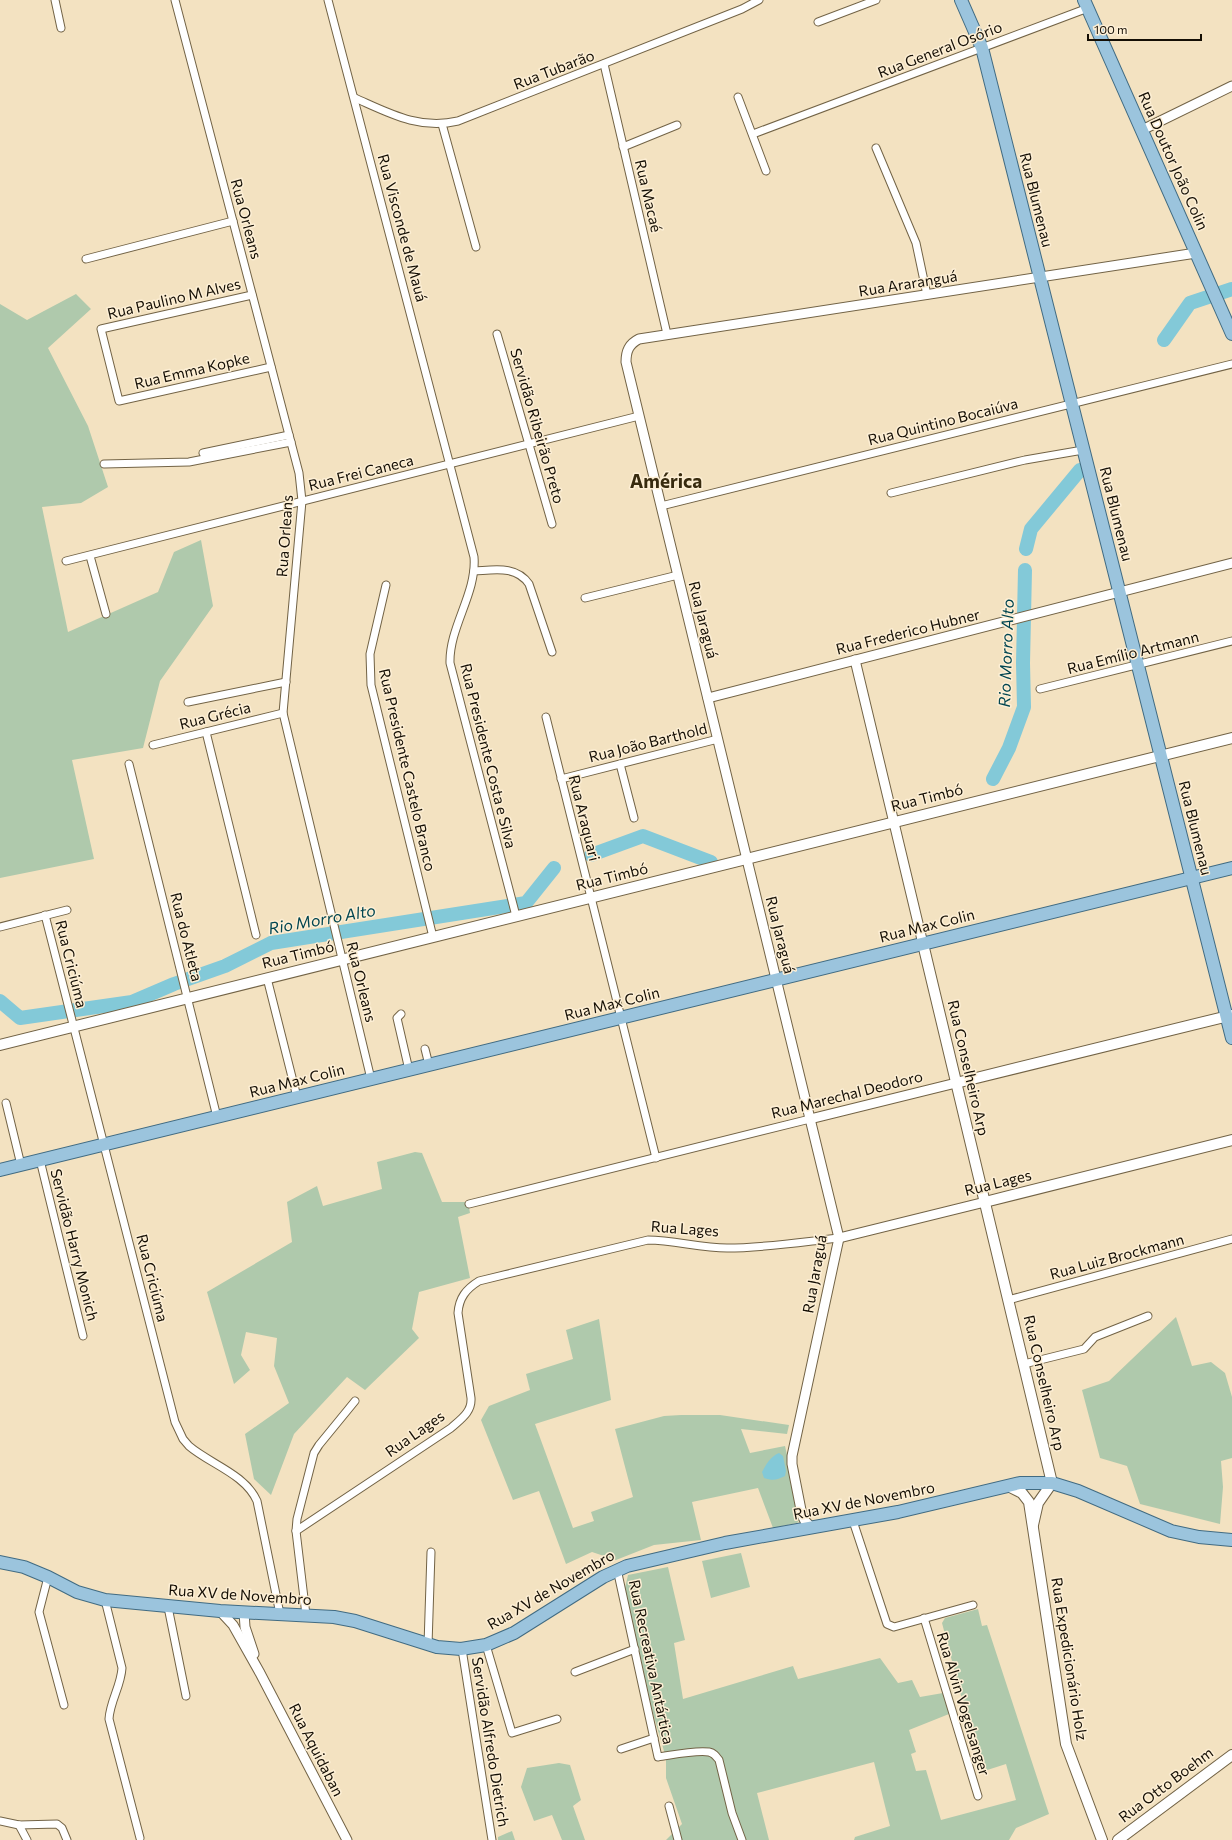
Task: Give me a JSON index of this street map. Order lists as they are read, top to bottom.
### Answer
{
  "streets": {
    "main road": [
      "Rua Doutor João Colin",
      "Rua Blumenau",
      "Rua Timbó",
      "Rua Max Colin",
      "Rua Conselheiro Arp",
      "Rua Marechal Deodoro",
      "Rua Lages",
      "Rua XV de Novembro",
      "Rua Expedicionário Holz",
      "Rua Otto Boehm"
    ],
    "street": [
      "Rua General Osório",
      "Rua Tubarão",
      "Rua Macaé",
      "Rua Orleans",
      "Rua Visconde de Mauá",
      "Rua Araranguá",
      "Rua Paulino M Alves",
      "Rua Emma Kopke",
      "Rua Quintino Bocaiúva",
      "Servidão Ribeirão Preto",
      "Rua Frei Caneca",
      "Rua Jaraguá",
      "Rua Frederico Hubner",
      "Rua Emílio Artmann",
      "Rua Grécia",
      "Rua João Barthold",
      "Rua Presidente Costa e Silva",
      "Rua Presidente Castelo Branco",
      "Rua Araquari",
      "Rua do Atleta",
      "Rua Criciúma",
      "Servidão Harry Monich",
      "Rua Luiz Brockmann",
      "Rua Recreativa Antártica",
      "Rua Alvin Vogelsanger",
      "Servidão Alfredo Dietrich",
      "Rua Aquidaban"
    ]
  },
  "crossings": [
    ["Rua General Osório", "Rua Doutor João Colin"],
    ["Rua General Osório", "Rua Blumenau"],
    ["Rua Tubarão", "Rua Macaé"],
    ["Rua Tubarão", "Rua Visconde de Mauá"],
    ["Rua Doutor João Colin", "Rua Araranguá"],
    ["Rua Macaé", "Rua Araranguá"],
    ["Rua Blumenau", "Rua Araranguá"],
    ["Rua Blumenau", "Rua Quintino Bocaiúva"],
    ["Rua Blumenau", "Rua Frederico Hubner"],
    ["Rua Blumenau", "Rua Emílio Artmann"],
    ["Rua Blumenau", "Rua Timbó"],
    ["Rua Blumenau", "Rua Max Colin"],
    ["Rua Blumenau", "Rua Marechal Deodoro"],
    ["Rua Orleans", "Rua Paulino M Alves"],
    ["Rua Orleans", "Rua Emma Kopke"],
    ["Rua Orleans", "Rua Frei Caneca"],
    ["Rua Orleans", "Rua Grécia"],
    ["Rua Orleans", "Rua Timbó"],
    ["Rua Orleans", "Rua Max Colin"],
    ["Rua Visconde de Mauá", "Rua Frei Caneca"],
    ["Rua Visconde de Mauá", "Rua Presidente Costa e Silva"],
    ["Rua Araranguá", "Rua Jaraguá"],
    ["Rua Paulino M Alves", "Rua Emma Kopke"],
    ["Rua Quintino Bocaiúva", "Rua Jaraguá"],
    ["Servidão Ribeirão Preto", "Rua Frei Caneca"],
    ["Rua Frei Caneca", "Rua Jaraguá"],
    ["Rua Frei Caneca", "Rua Presidente Costa e Silva"],
    ["Rua Jaraguá", "Rua Frederico Hubner"],
    ["Rua Jaraguá", "Rua João Barthold"],
    ["Rua Jaraguá", "Rua Timbó"],
    ["Rua Jaraguá", "Rua Max Colin"],
    ["Rua Jaraguá", "Rua Marechal Deodoro"],
    ["Rua Jaraguá", "Rua Lages"],
    ["Rua Jaraguá", "Rua XV de Novembro"],
    ["Rua Frederico Hubner", "Rua Conselheiro Arp"],
    ["Rua João Barthold", "Rua Araquari"],
    ["Rua Presidente Costa e Silva", "Rua Timbó"],
    ["Rua Presidente Castelo Branco", "Rua Timbó"],
    ["Rua Timbó", "Rua Araquari"],
    ["Rua Timbó", "Rua do Atleta"],
    ["Rua Timbó", "Rua Criciúma"],
    ["Rua Timbó", "Rua Conselheiro Arp"],
    ["Rua Araquari", "Rua Max Colin"],
    ["Rua Araquari", "Rua Marechal Deodoro"],
    ["Rua Max Colin", "Rua do Atleta"],
    ["Rua Max Colin", "Rua Criciúma"],
    ["Rua Max Colin", "Rua Conselheiro Arp"],
    ["Rua Max Colin", "Servidão Harry Monich"],
    ["Rua Criciúma", "Rua XV de Novembro"],
    ["Rua Conselheiro Arp", "Rua Marechal Deodoro"],
    ["Rua Conselheiro Arp", "Rua Lages"],
    ["Rua Conselheiro Arp", "Rua Luiz Brockmann"],
    ["Rua Conselheiro Arp", "Rua XV de Novembro"],
    ["Rua Conselheiro Arp", "Rua Expedicionário Holz"],
    ["Rua XV de Novembro", "Rua Expedicionário Holz"],
    ["Rua XV de Novembro", "Rua Recreativa Antártica"],
    ["Rua XV de Novembro", "Servidão Alfredo Dietrich"],
    ["Rua XV de Novembro", "Rua Aquidaban"]
  ],
  "districts": ["América"],
  "water": ["Rio Morro Alto"],
  "scale_bar": "100 m"
}
